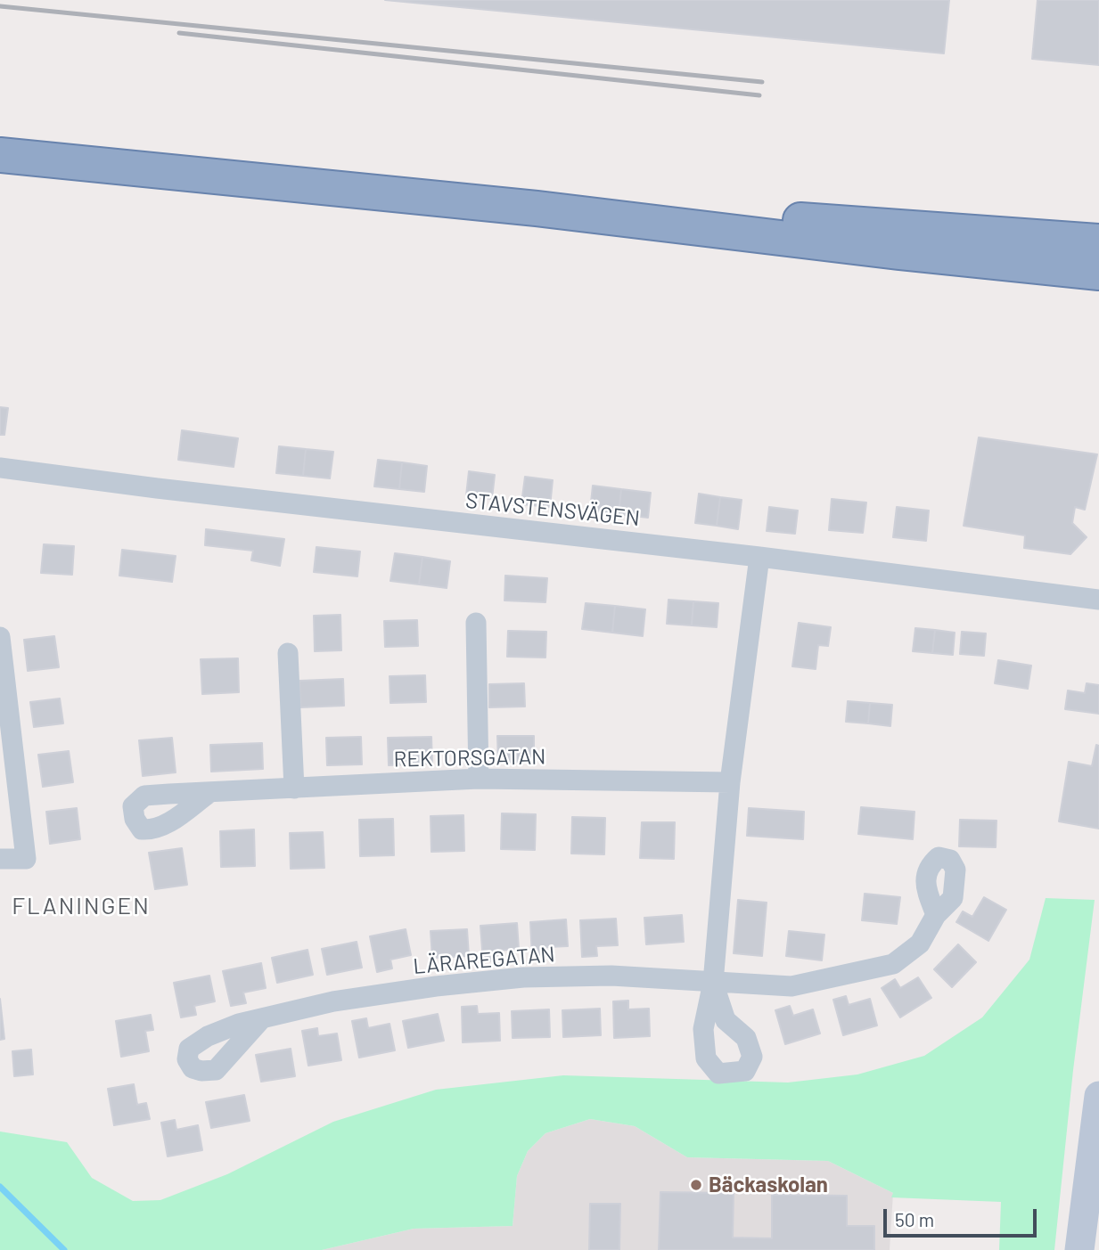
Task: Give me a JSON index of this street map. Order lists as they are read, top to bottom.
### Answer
{
  "streets": {
    "street": ["STAVSTENSVÄGEN", "REKTORSGATAN", "LÄRAREGATAN"]
  },
  "districts": ["FLANINGEN"],
  "places": ["Bäckaskolan"],
  "scale_bar": "50 m"
}
